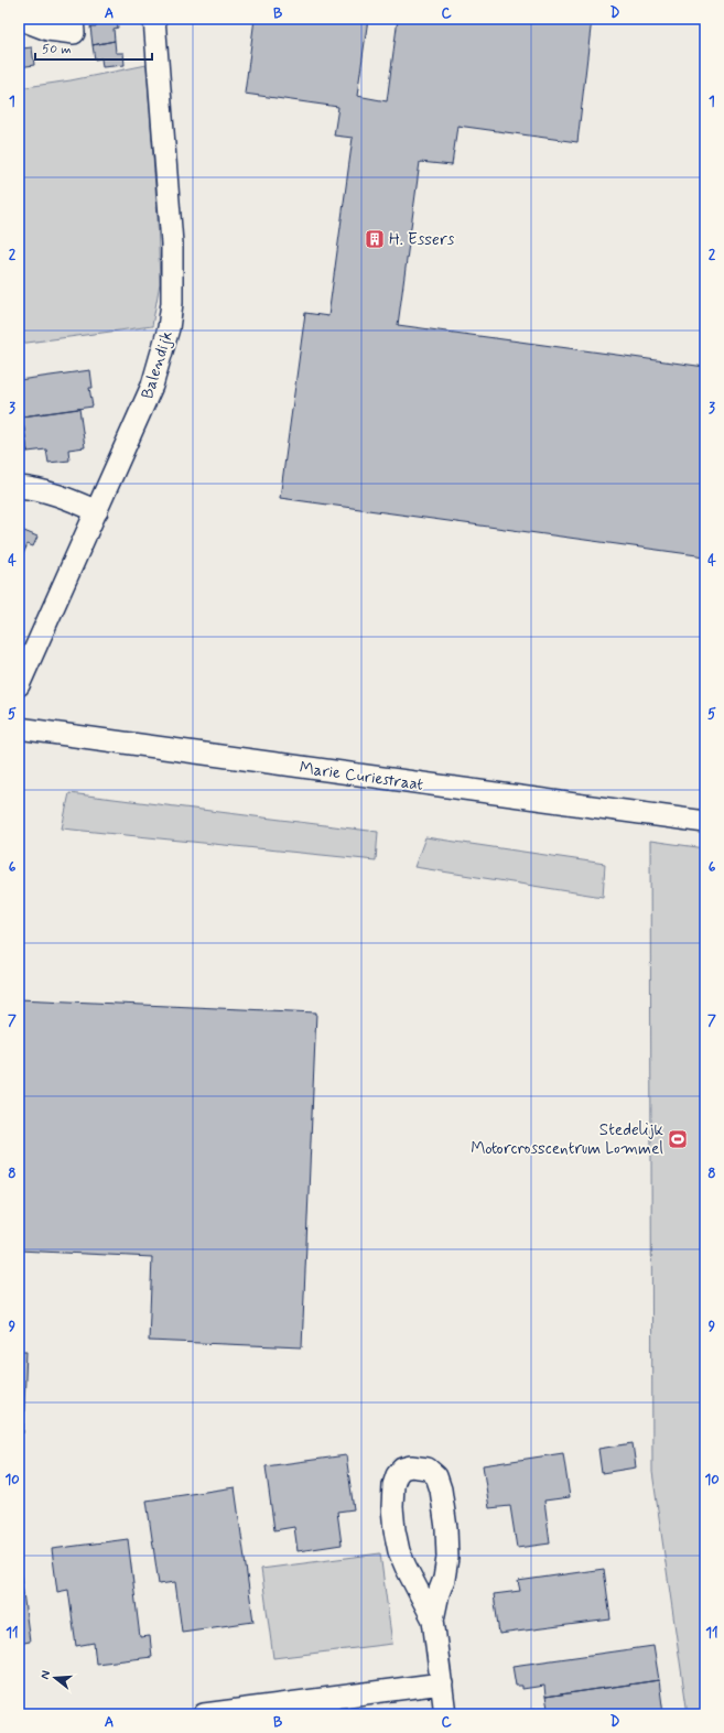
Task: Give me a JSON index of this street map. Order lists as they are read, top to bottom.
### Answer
{
  "streets": {
    "street": ["Balendijk", "Marie Curiestraat"]
  },
  "places": {
    "building": ["H. Essers"],
    "sports": ["Stedelijk Motorcrosscentrum Lommel"]
  },
  "scale_bar": "50 m",
  "north": "left",
  "grid": {
    "columns": [
      "A",
      "B",
      "C",
      "D"
    ],
    "rows": [
      "1",
      "2",
      "3",
      "4",
      "5",
      "6",
      "7",
      "8",
      "9",
      "10",
      "11"
    ]
  }
}
